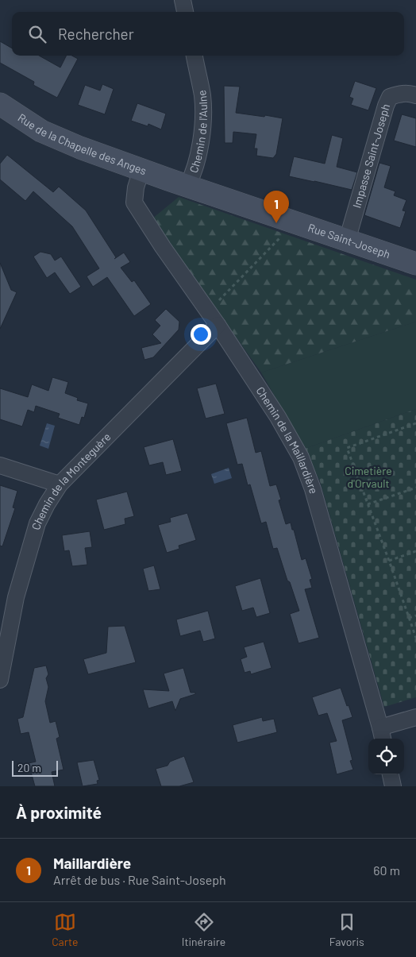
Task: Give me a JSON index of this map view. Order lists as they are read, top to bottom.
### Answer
{
  "streets": {
    "main road": ["Rue de la Chapelle des Anges", "Rue Saint-Joseph"],
    "street": [
      "Chemin de l'Aulne",
      "Impasse Saint-Joseph",
      "Chemin de la Maillardière",
      "Chemin de la Monteguère"
    ]
  },
  "crossings": [
    ["Chemin de l'Aulne", "Rue de la Chapelle des Anges"],
    ["Chemin de l'Aulne", "Rue Saint-Joseph"],
    ["Rue de la Chapelle des Anges", "Rue Saint-Joseph"],
    ["Rue de la Chapelle des Anges", "Chemin de la Maillardière"],
    ["Impasse Saint-Joseph", "Rue Saint-Joseph"],
    ["Chemin de la Maillardière", "Chemin de la Monteguère"]
  ],
  "parks": ["Cimetière d'Orvault"],
  "scale_bar": "20 m",
  "page": {
    "search": "Rechercher",
    "pins": "1",
    "scale": "20 m",
    "heading": "À proximité",
    "list": [
      {
        "mark": "1",
        "name": "Maillardière",
        "note": "Arrêt de bus · Rue Saint-Joseph",
        "value": "60 m"
      }
    ],
    "nav": ["Carte", "Itinéraire", "Favoris"]
  }
}
